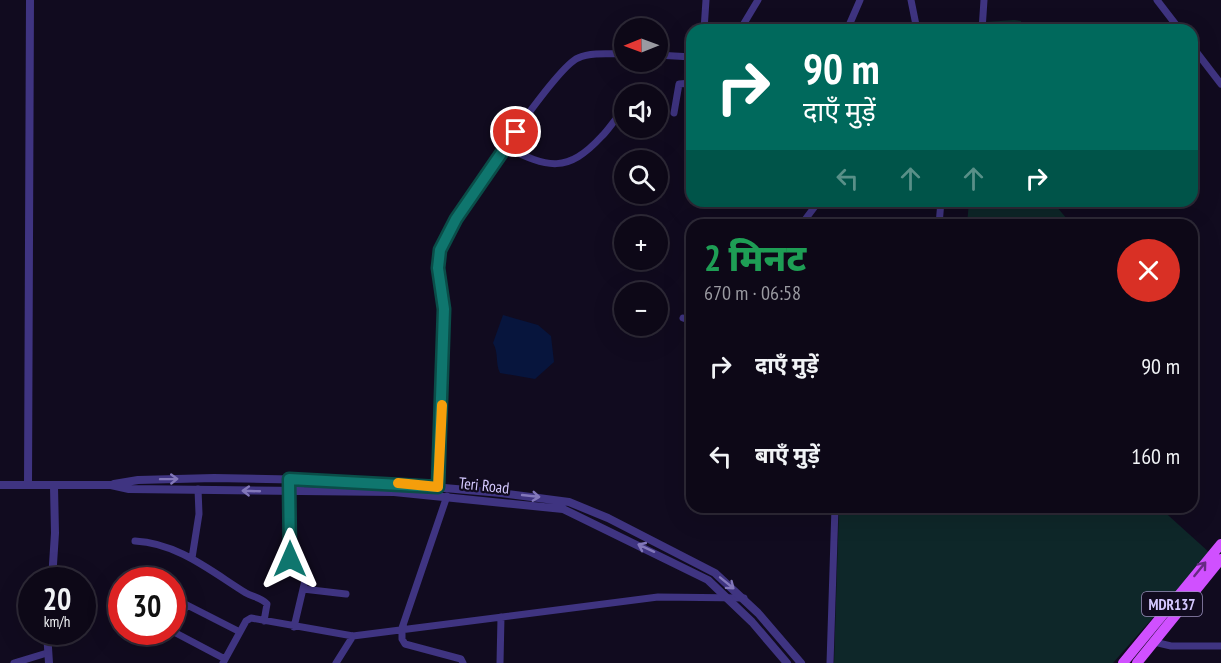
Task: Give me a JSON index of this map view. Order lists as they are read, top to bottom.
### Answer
{
  "streets": {
    "main road": ["MDR137"],
    "street": ["Teri Road"]
  },
  "north": "left",
  "page": {
    "map_buttons": ["+", "−"],
    "turn": ["90 m", "दाएँ मुड़ें"],
    "heading": ["2 मिनट", "670 m · 06:58"],
    "list": [
      {
        "name": "दाएँ मुड़ें",
        "value": "90 m"
      },
      {
        "name": "बाएँ मुड़ें",
        "value": "160 m"
      }
    ],
    "speed": "20 km/h",
    "limit": "30"
  }
}
